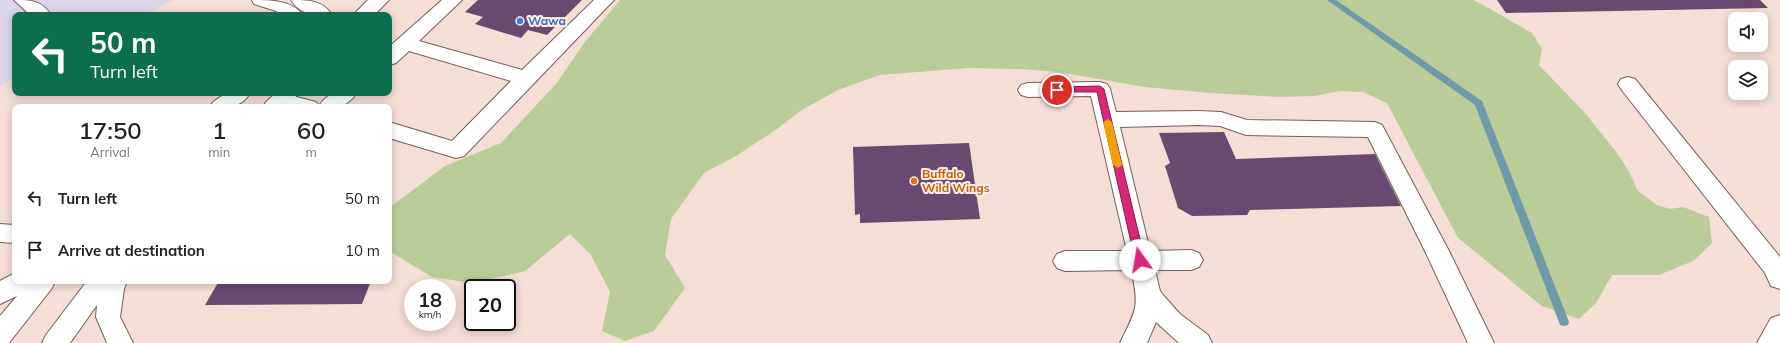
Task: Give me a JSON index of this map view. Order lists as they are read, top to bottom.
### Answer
{
  "places": ["Wawa", "Buffalo Wild Wings"],
  "page": {
    "turn": ["50 m", "Turn left"],
    "eta": [
      "17:50",
      "Arrival",
      "1",
      "min",
      "60",
      "m"
    ],
    "list": [
      {
        "name": "Turn left",
        "value": "50 m"
      },
      {
        "name": "Arrive at destination",
        "value": "10 m"
      }
    ],
    "speed": "18 km/h",
    "limit": "20"
  }
}
